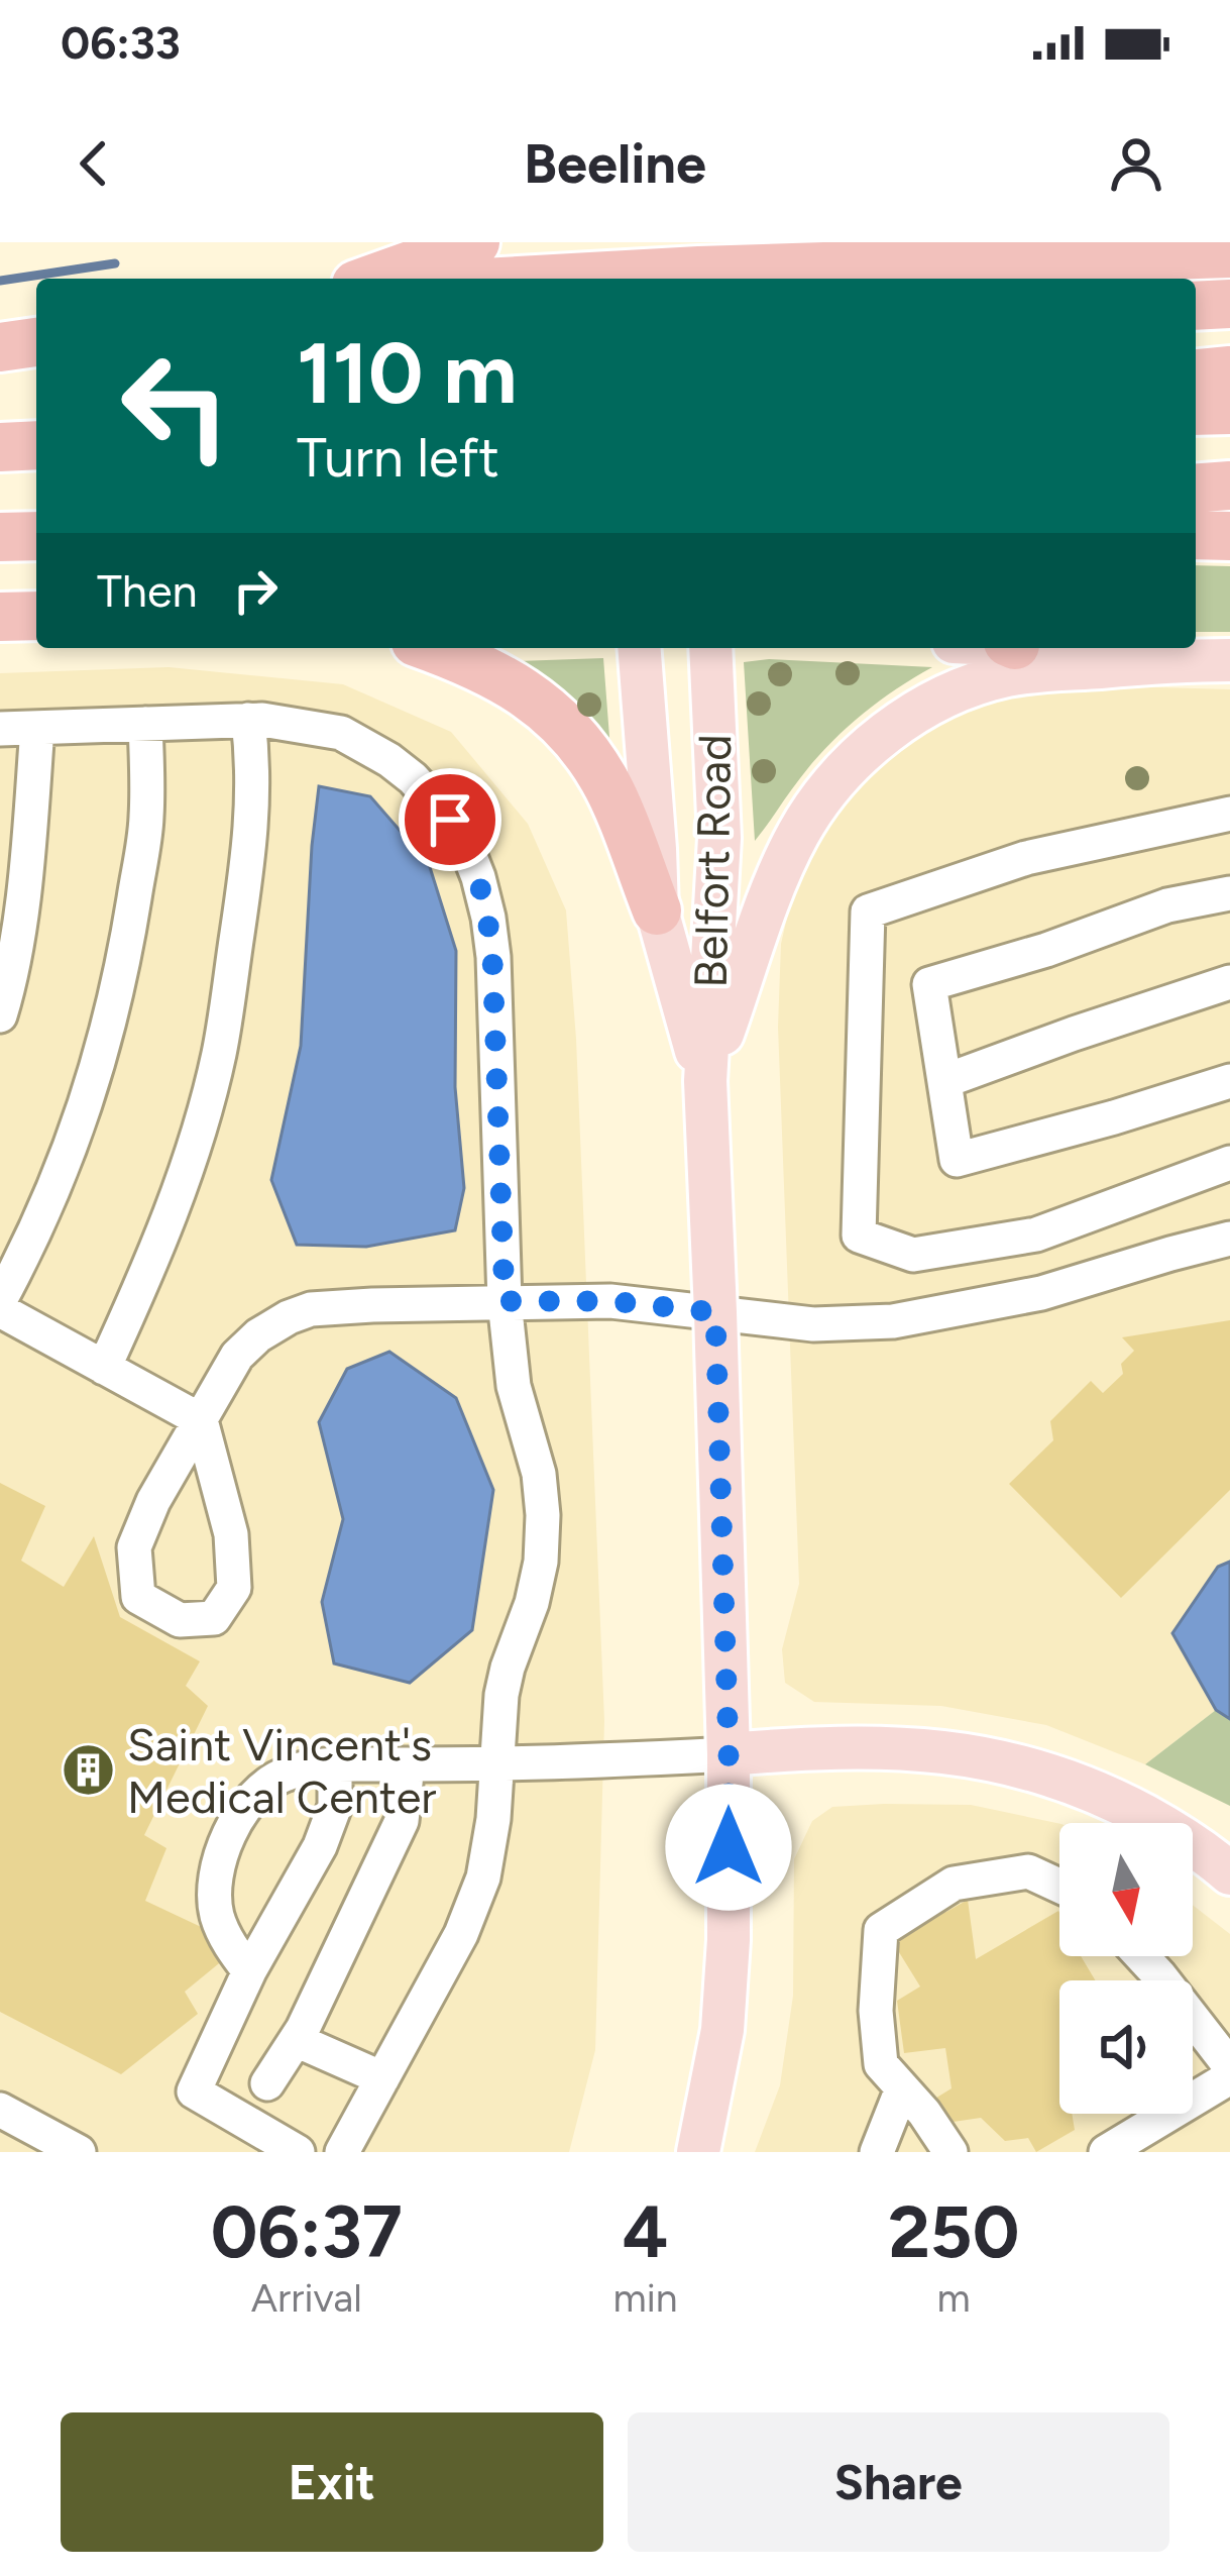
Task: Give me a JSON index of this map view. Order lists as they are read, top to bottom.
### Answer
{
  "streets": {
    "main road": ["Belfort Road"]
  },
  "places": {
    "building": ["Saint Vincent's Medical Center"]
  },
  "north": "bottom",
  "page": {
    "status": "06:33",
    "header": "Beeline",
    "turn": ["110 m", "Turn left"],
    "then": "Then",
    "eta": [
      "06:37",
      "Arrival",
      "4",
      "min",
      "250",
      "m"
    ],
    "buttons": ["Exit", "Share"]
  }
}
